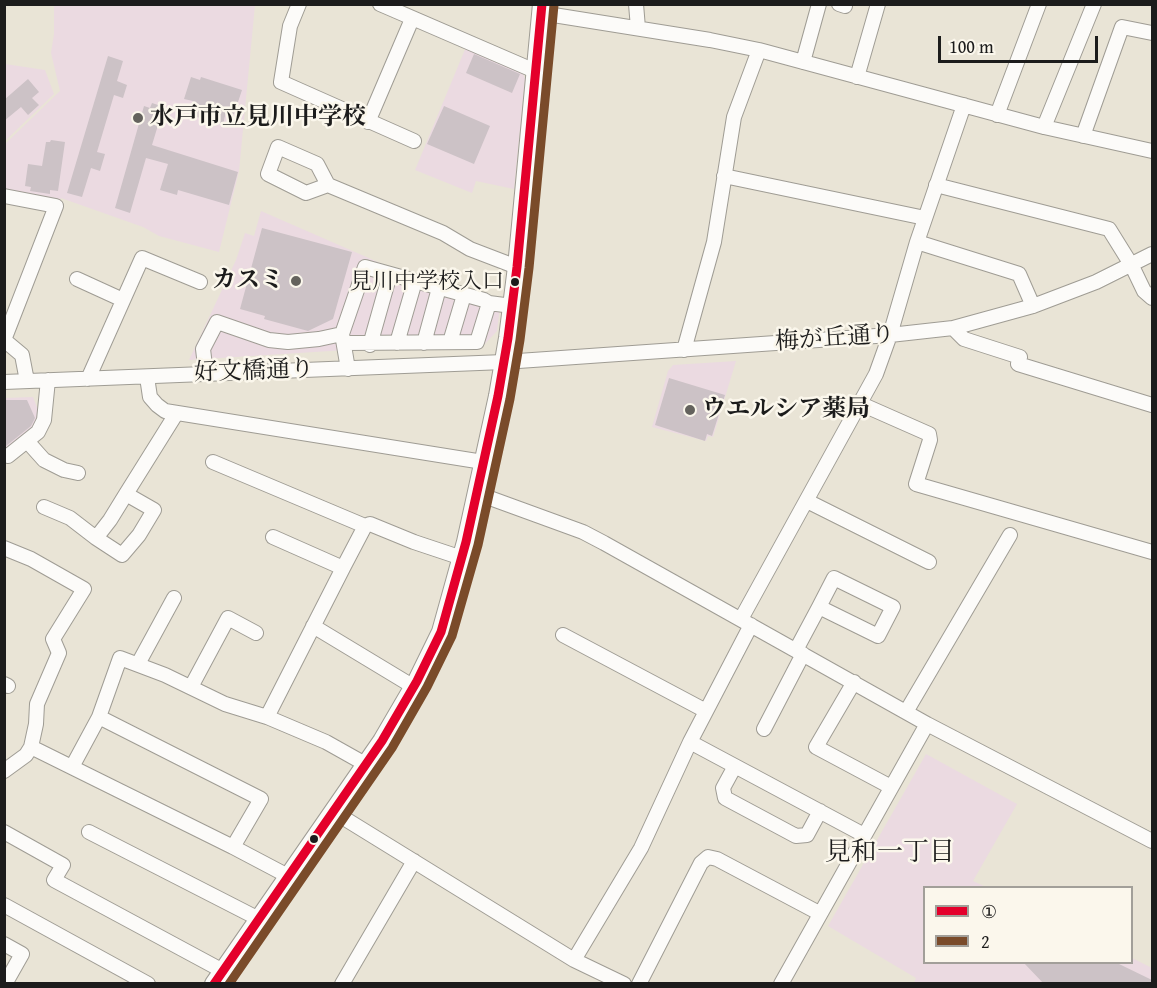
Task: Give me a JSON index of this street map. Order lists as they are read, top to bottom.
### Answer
{
  "streets": {
    "street": ["梅が丘通り", "好文橋通り"]
  },
  "crossings": [
    ["梅が丘通り", "好文橋通り"]
  ],
  "districts": ["見和一丁目"],
  "places": [
    "水戸市立見川中学校",
    "カスミ",
    "見川中学校入口",
    "ウエルシア薬局"
  ],
  "lines": ["transit line ①", "transit line 2"],
  "legend": ["①", "2"],
  "scale_bar": "100 m"
}
